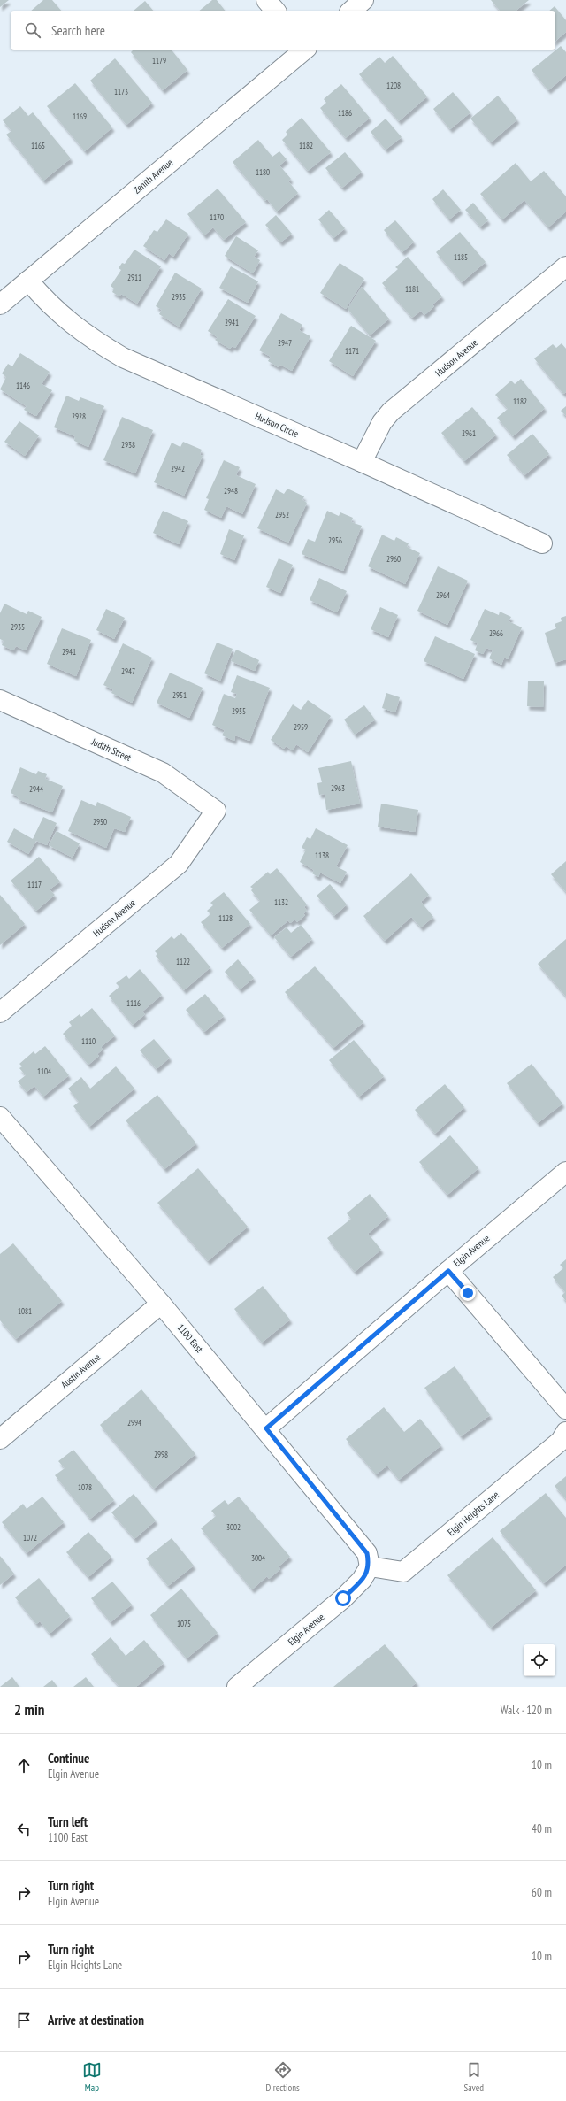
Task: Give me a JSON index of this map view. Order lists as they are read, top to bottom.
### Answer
{
  "streets": {
    "street": [
      "Zenith Avenue",
      "Hudson Avenue",
      "Hudson Circle",
      "Judith Street",
      "Elgin Avenue",
      "1100 East",
      "Austin Avenue",
      "Elgin Heights Lane"
    ]
  },
  "crossings": [
    ["Zenith Avenue", "Hudson Circle"],
    ["Hudson Avenue", "Hudson Circle"],
    ["Hudson Avenue", "Judith Street"],
    ["Elgin Avenue", "1100 East"],
    ["Elgin Avenue", "Elgin Heights Lane"],
    ["1100 East", "Austin Avenue"],
    ["1100 East", "Elgin Heights Lane"]
  ],
  "house_numbers": [
    "1179",
    "1208",
    "1173",
    "1186",
    "1169",
    "1165",
    "1182",
    "1180",
    "1170",
    "1185",
    "2911",
    "1181",
    "2935",
    "2941",
    "2947",
    "1171",
    "1146",
    "1182",
    "2928",
    "2961",
    "2938",
    "2942",
    "2948",
    "2952",
    "2956",
    "2960",
    "2964",
    "2935",
    "2966",
    "2941",
    "2947",
    "2951",
    "2955",
    "2959",
    "2963",
    "2944",
    "2950",
    "1138",
    "1117",
    "1132",
    "1128",
    "1122",
    "1116",
    "1110",
    "1104",
    "1081",
    "2994",
    "2998",
    "1078",
    "3002",
    "1072",
    "3004",
    "1075"
  ],
  "page": {
    "search": "Search here",
    "heading": ["2 min", "Walk · 120 m"],
    "list": [
      ["Continue", "Elgin Avenue", "10 m"],
      ["Turn left", "1100 East", "40 m"],
      ["Turn right", "Elgin Avenue", "60 m"],
      ["Turn right", "Elgin Heights Lane", "10 m"],
      "Arrive at destination"
    ],
    "nav": ["Map", "Directions", "Saved"]
  }
}
